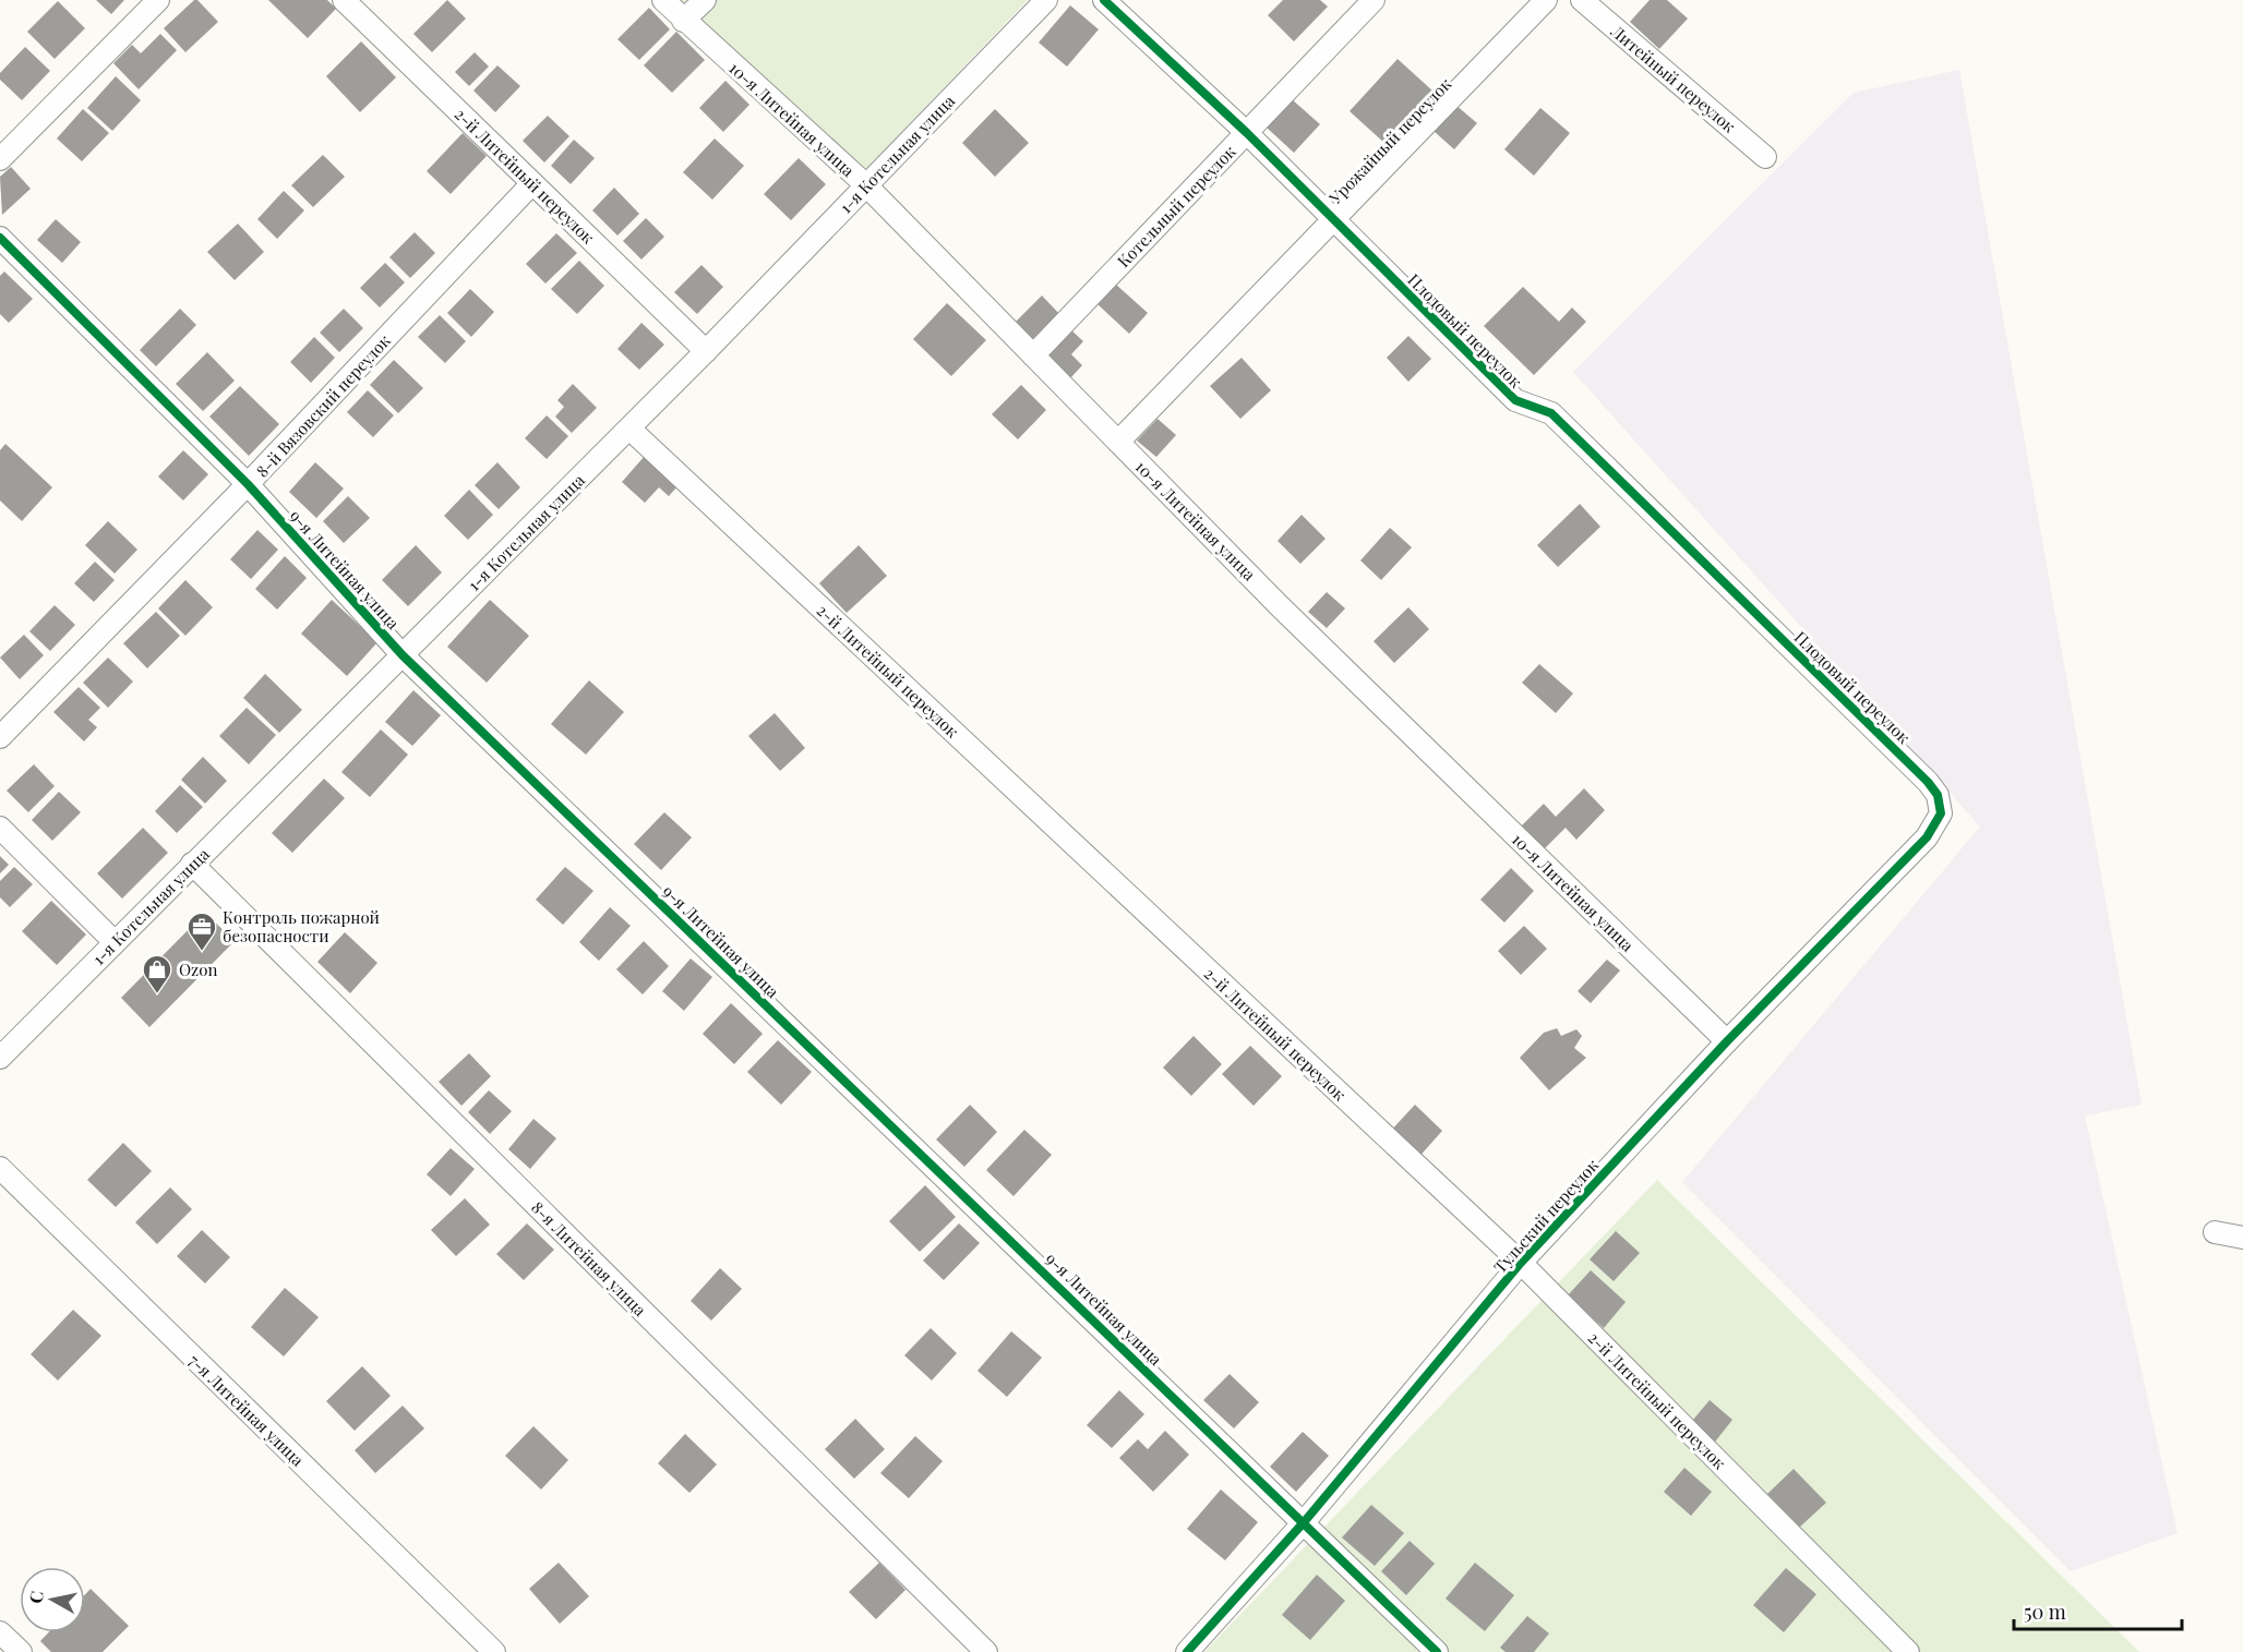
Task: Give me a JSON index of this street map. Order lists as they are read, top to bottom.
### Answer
{
  "streets": {
    "street": [
      "Литейный переулок",
      "10-я Литейная улица",
      "Урожайный переулок",
      "1-я Котельная улица",
      "2-й Литейный переулок",
      "Котельный переулок",
      "Плодовый переулок",
      "8-й Вязовский переулок",
      "9-я Литейная улица",
      "Тульский переулок",
      "8-я Литейная улица",
      "7-я Литейная улица"
    ]
  },
  "crossings": [
    ["10-я Литейная улица", "Урожайный переулок"],
    ["10-я Литейная улица", "1-я Котельная улица"],
    ["10-я Литейная улица", "Котельный переулок"],
    ["10-я Литейная улица", "Тульский переулок"],
    ["Урожайный переулок", "Плодовый переулок"],
    ["1-я Котельная улица", "2-й Литейный переулок"],
    ["1-я Котельная улица", "9-я Литейная улица"],
    ["1-я Котельная улица", "8-я Литейная улица"],
    ["2-й Литейный переулок", "8-й Вязовский переулок"],
    ["2-й Литейный переулок", "Тульский переулок"],
    ["Котельный переулок", "Плодовый переулок"],
    ["Плодовый переулок", "Тульский переулок"],
    ["8-й Вязовский переулок", "9-я Литейная улица"],
    ["9-я Литейная улица", "Тульский переулок"]
  ],
  "places": {
    "office": ["Контроль пожарной безопасности"],
    "shop": ["Ozon"]
  },
  "scale_bar": "50 m",
  "north": "left"
}
